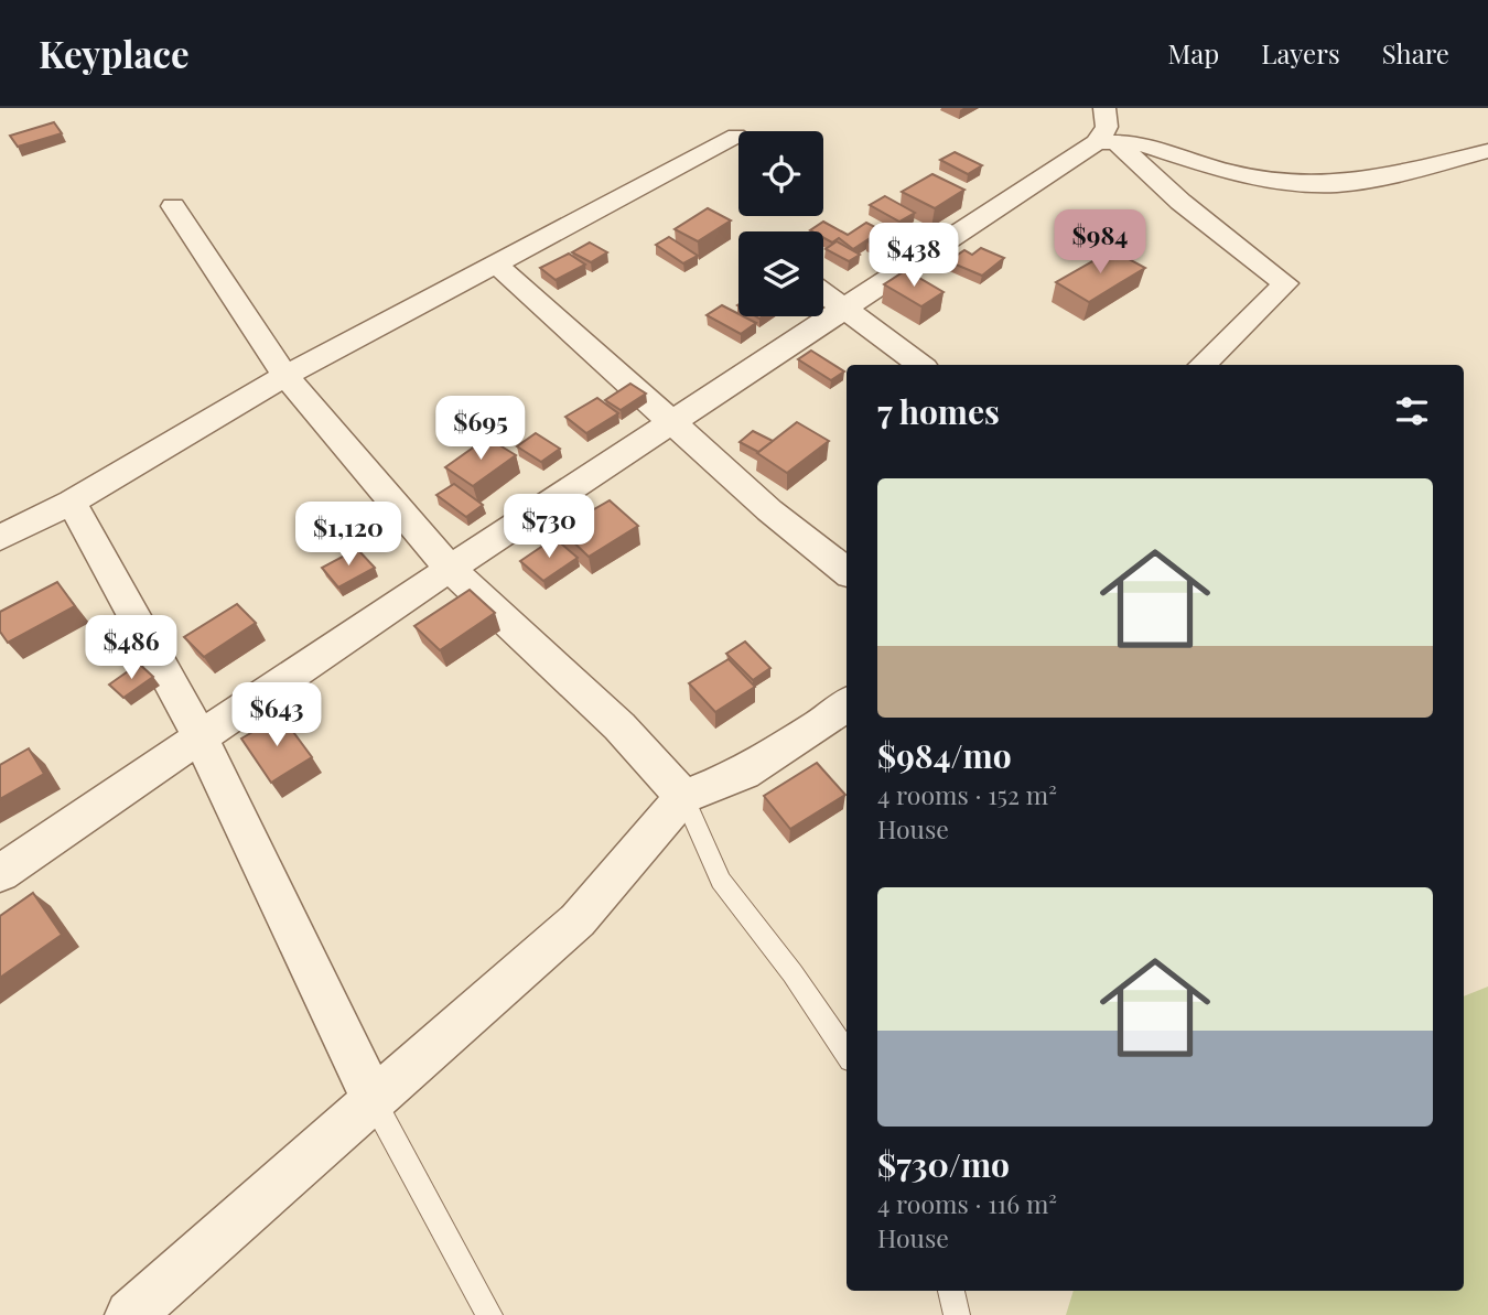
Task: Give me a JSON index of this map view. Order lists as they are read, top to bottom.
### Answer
{
  "page": {
    "header": "Keyplace",
    "nav": ["Map", "Layers", "Share"],
    "price": [
      "$984",
      "$438",
      "$695",
      "$730",
      "$1,120",
      "$486",
      "$643"
    ],
    "heading": "7 homes",
    "list": [
      {
        "name": "$984/mo",
        "note": "4 rooms · 152 m² · House"
      },
      {
        "name": "$730/mo",
        "note": "4 rooms · 116 m² · House"
      }
    ]
  }
}
